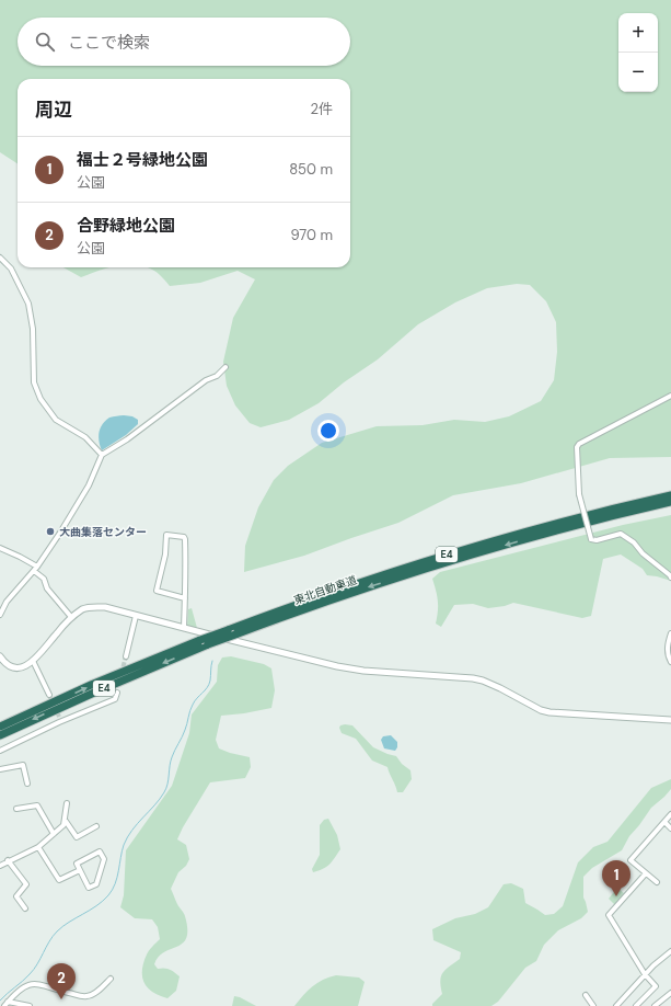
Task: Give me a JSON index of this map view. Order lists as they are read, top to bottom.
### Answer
{
  "streets": {
    "highway": ["E4", "東北自動車道"]
  },
  "places": ["大曲集落センター"],
  "page": {
    "map_buttons": ["+", "−"],
    "search": "ここで検索",
    "heading": ["周辺", "2件"],
    "list": [
      {
        "mark": "1",
        "name": "福士２号緑地公園",
        "note": "公園",
        "value": "850 m"
      },
      {
        "mark": "2",
        "name": "合野緑地公園",
        "note": "公園",
        "value": "970 m"
      }
    ],
    "pins": ["1", "2"]
  }
}
